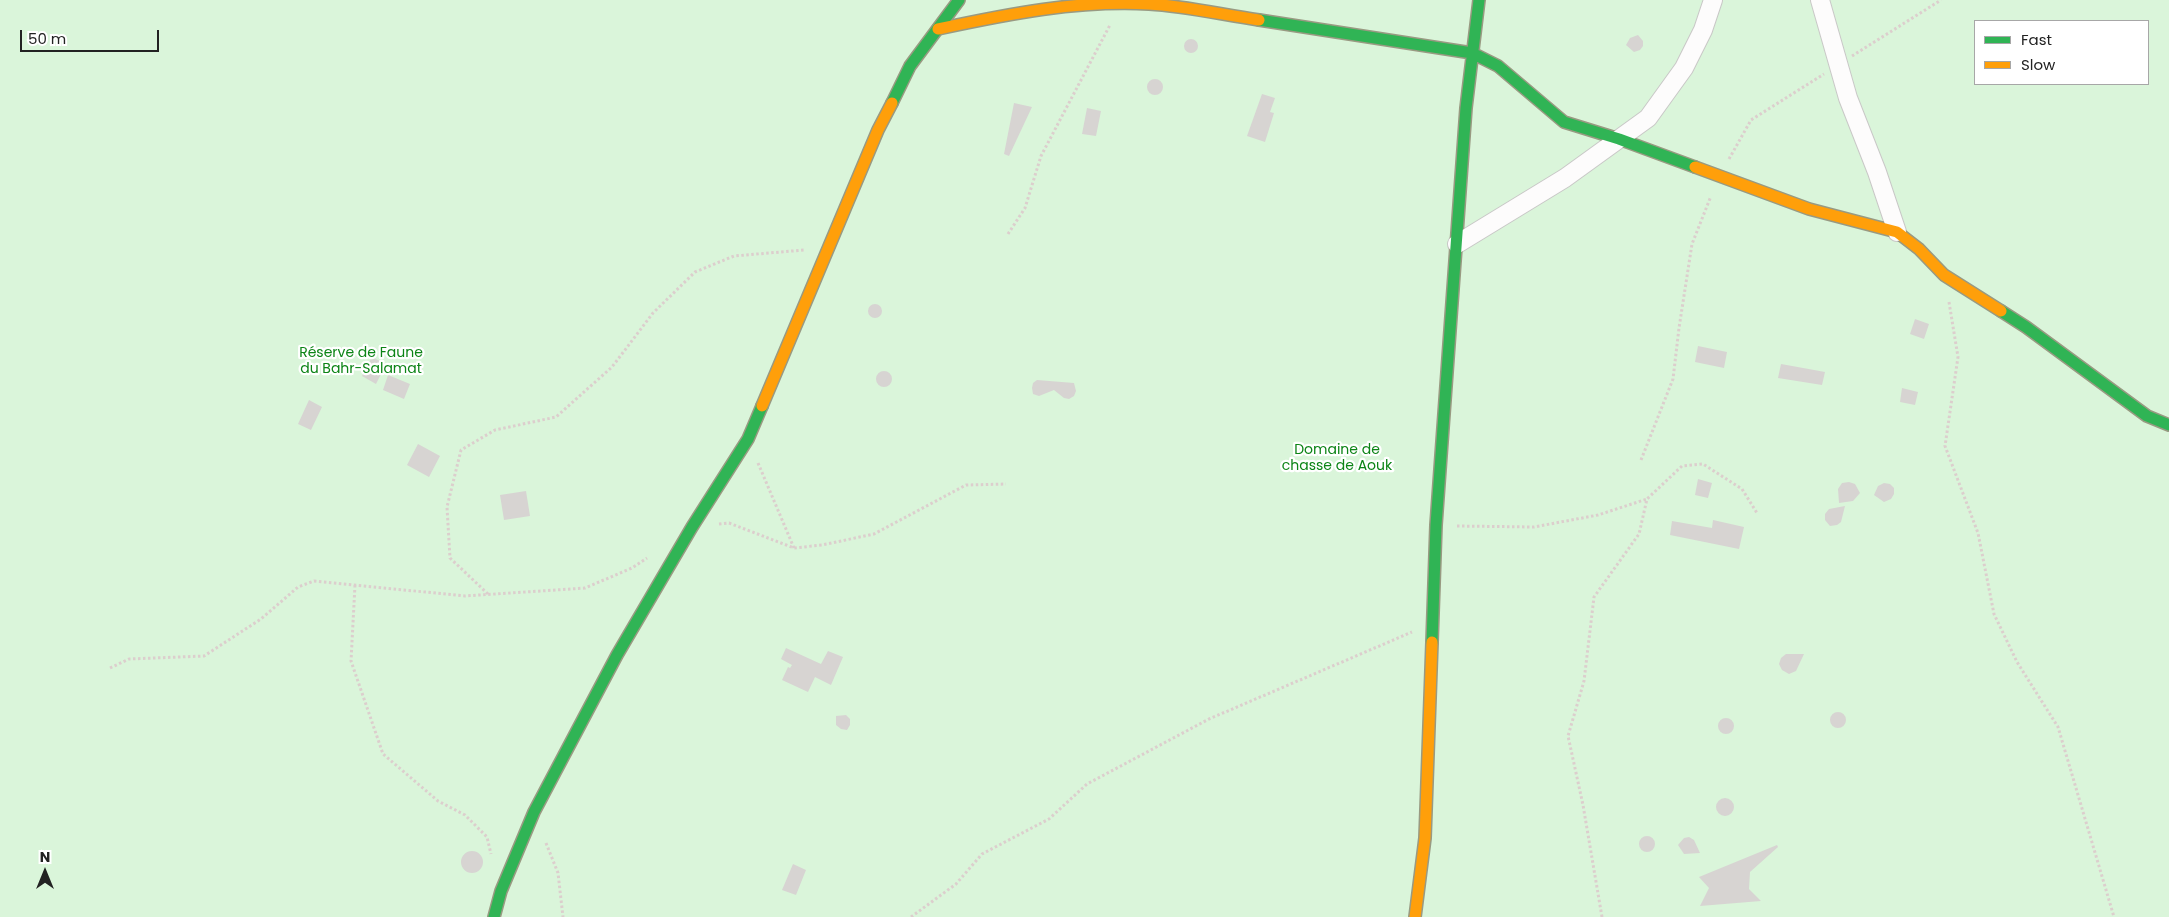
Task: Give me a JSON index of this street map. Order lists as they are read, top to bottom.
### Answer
{
  "parks": ["Réserve de Faune du Bahr-Salamat", "Domaine de chasse de Aouk"],
  "legend": ["Fast", "Slow"],
  "scale_bar": "50 m",
  "north": "top"
}
